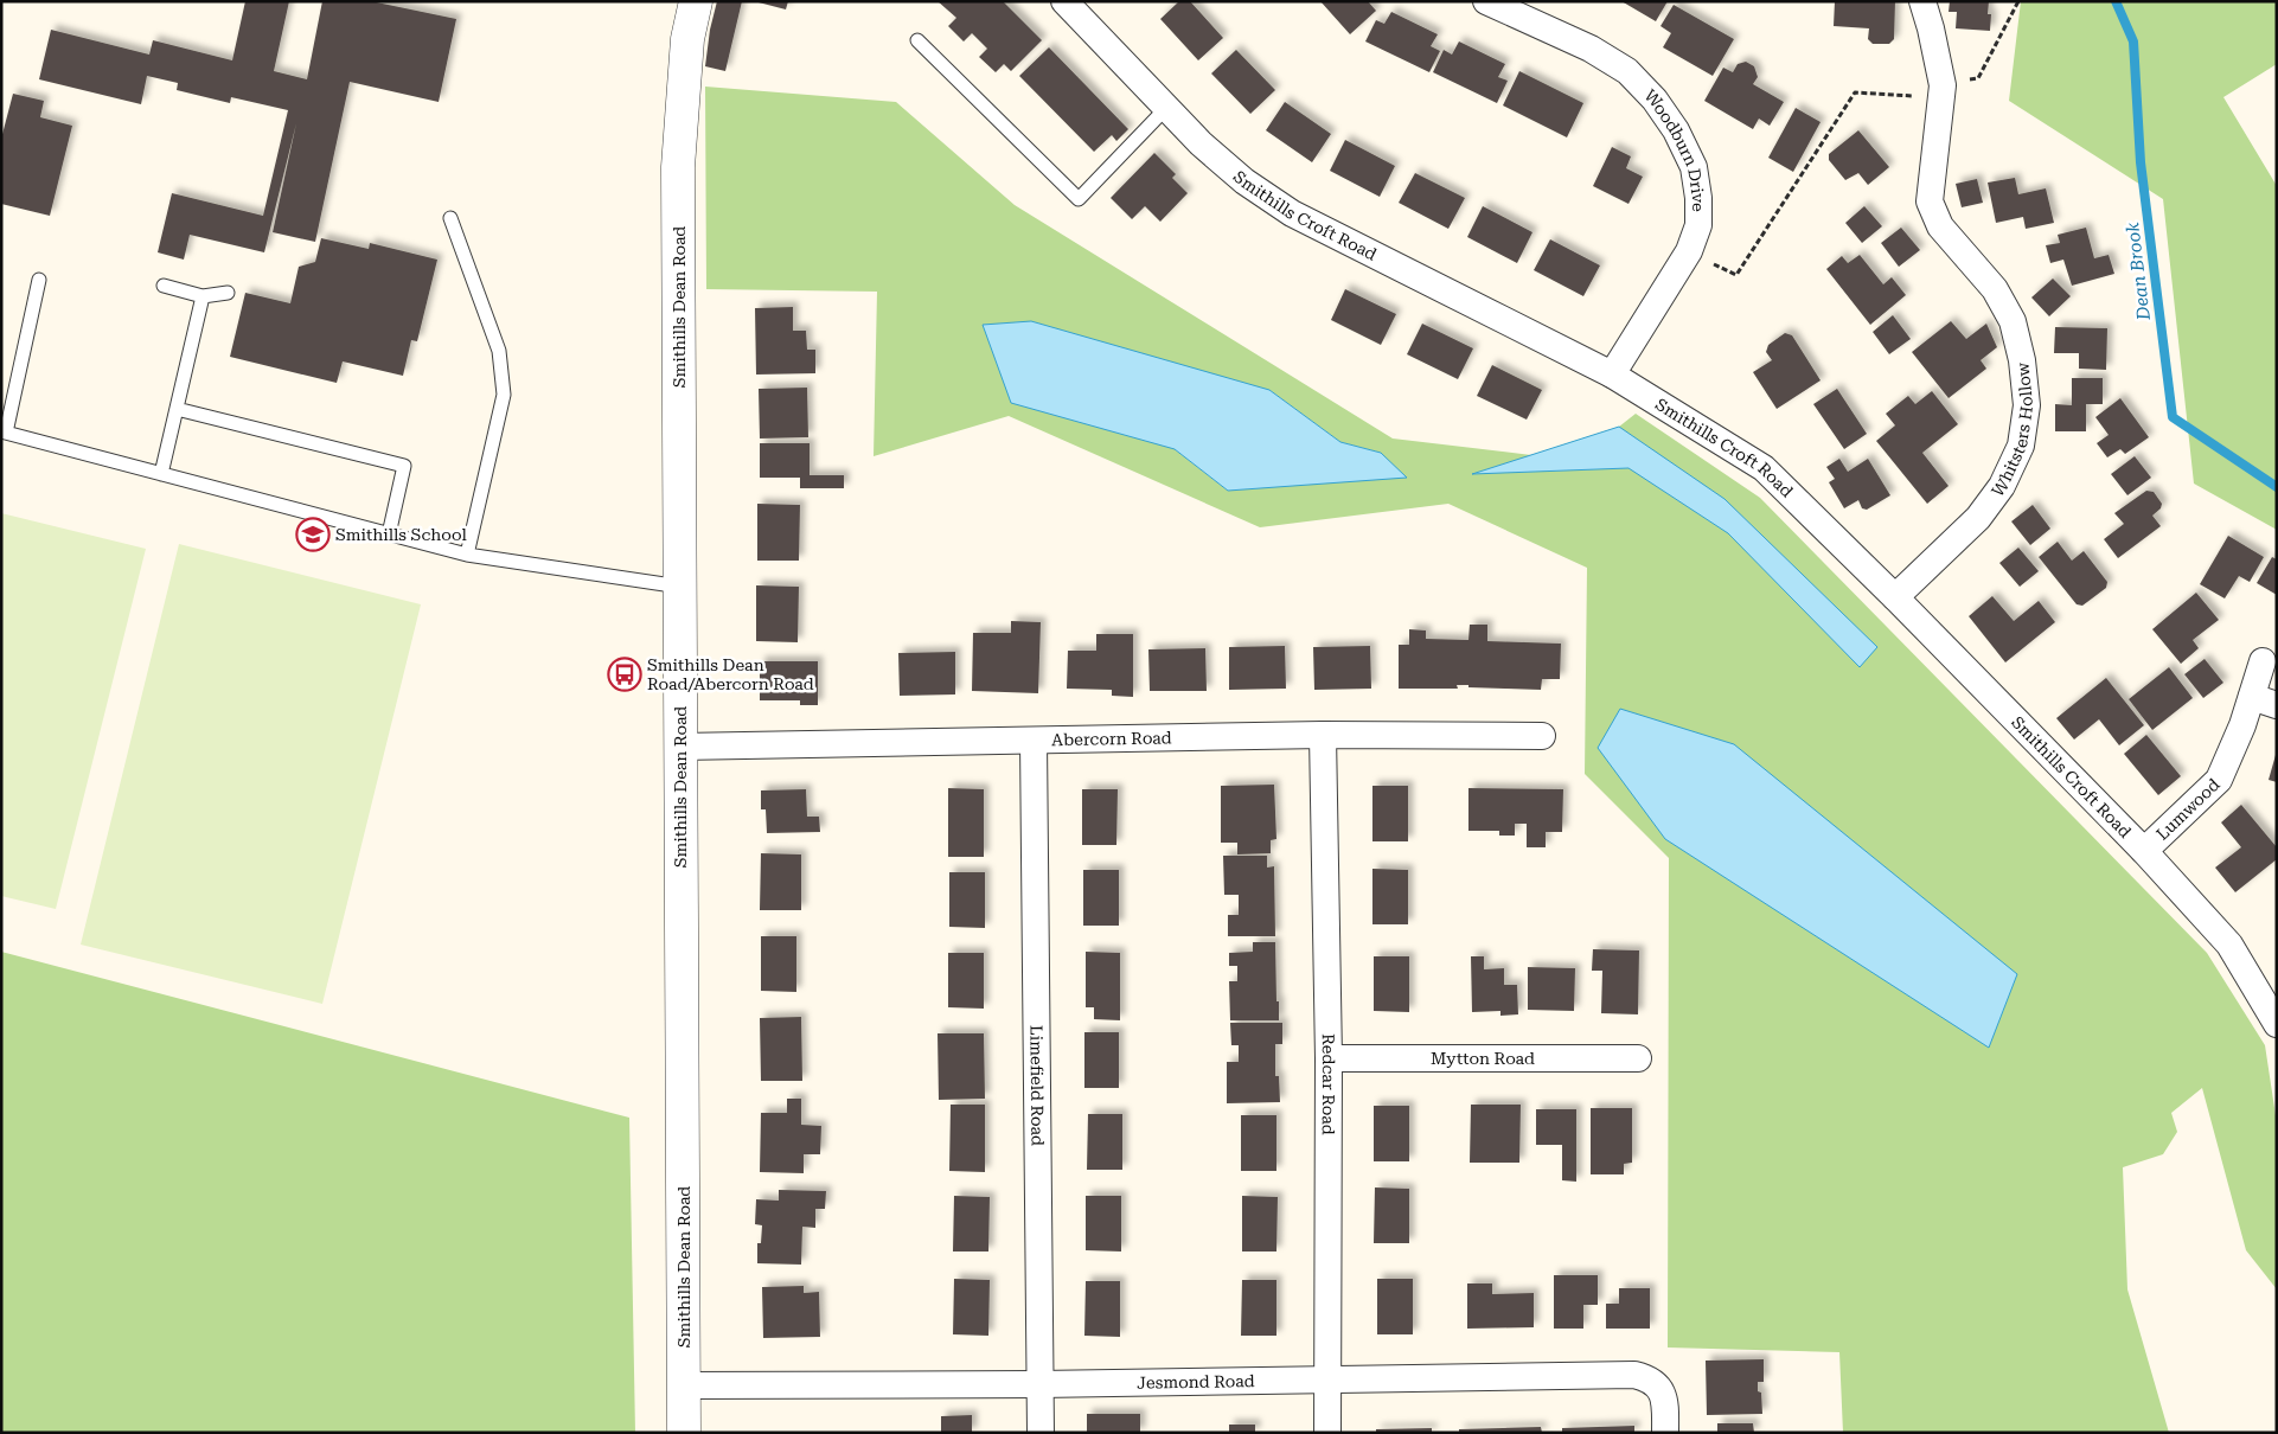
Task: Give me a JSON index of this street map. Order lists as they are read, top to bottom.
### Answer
{
  "streets": {
    "street": [
      "Woodburn Drive",
      "Smithills Croft Road",
      "Smithills Dean Road",
      "Whitsters Hollow",
      "Abercorn Road",
      "Lumwood",
      "Mytton Road",
      "Redcar Road",
      "Limefield Road",
      "Jesmond Road"
    ]
  },
  "crossings": [
    ["Woodburn Drive", "Smithills Croft Road"],
    ["Smithills Croft Road", "Whitsters Hollow"],
    ["Smithills Croft Road", "Lumwood"],
    ["Smithills Dean Road", "Abercorn Road"],
    ["Smithills Dean Road", "Jesmond Road"],
    ["Abercorn Road", "Redcar Road"],
    ["Abercorn Road", "Limefield Road"],
    ["Mytton Road", "Redcar Road"],
    ["Redcar Road", "Jesmond Road"],
    ["Limefield Road", "Jesmond Road"]
  ],
  "water": ["Dean Brook"],
  "places": {
    "school or university": ["Smithills School"],
    "bus stop": ["Smithills Dean Road/Abercorn Road"]
  }
}
